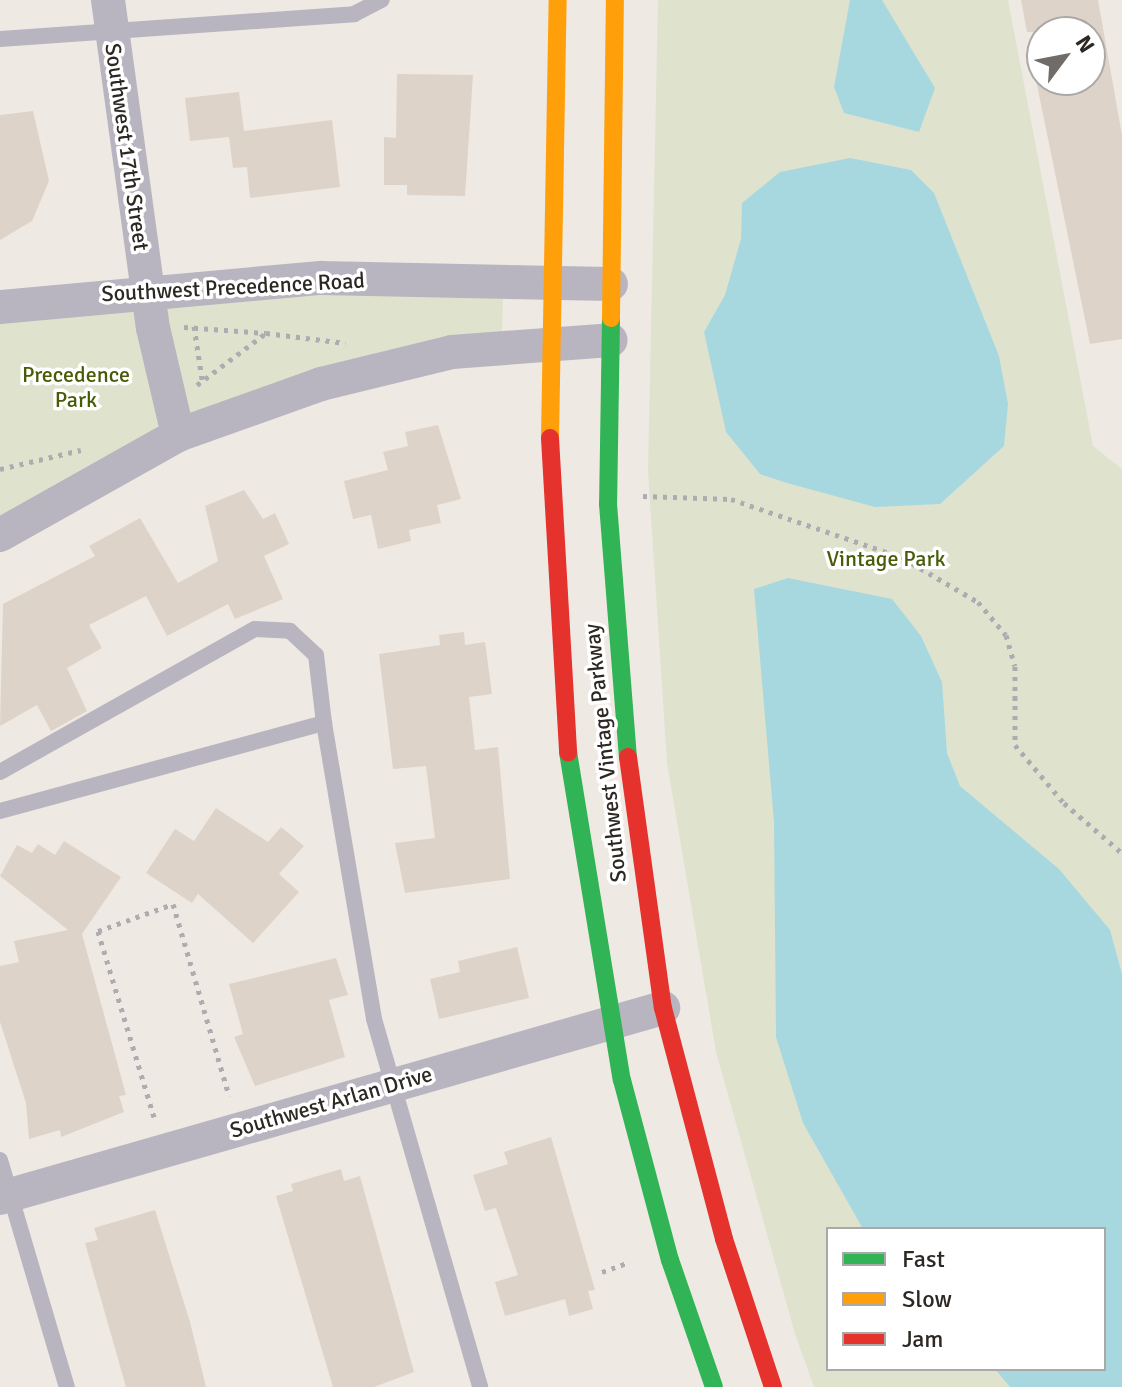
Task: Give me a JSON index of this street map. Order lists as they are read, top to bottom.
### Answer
{
  "streets": {
    "street": [
      "Southwest 17th Street",
      "Southwest Precedence Road",
      "Southwest Vintage Parkway",
      "Southwest Arlan Drive"
    ]
  },
  "crossings": [
    ["Southwest 17th Street", "Southwest Precedence Road"],
    ["Southwest Precedence Road", "Southwest Vintage Parkway"],
    ["Southwest Vintage Parkway", "Southwest Arlan Drive"]
  ],
  "parks": ["Precedence Park", "Vintage Park"],
  "legend": ["Fast", "Slow", "Jam"],
  "north": "top right"
}
